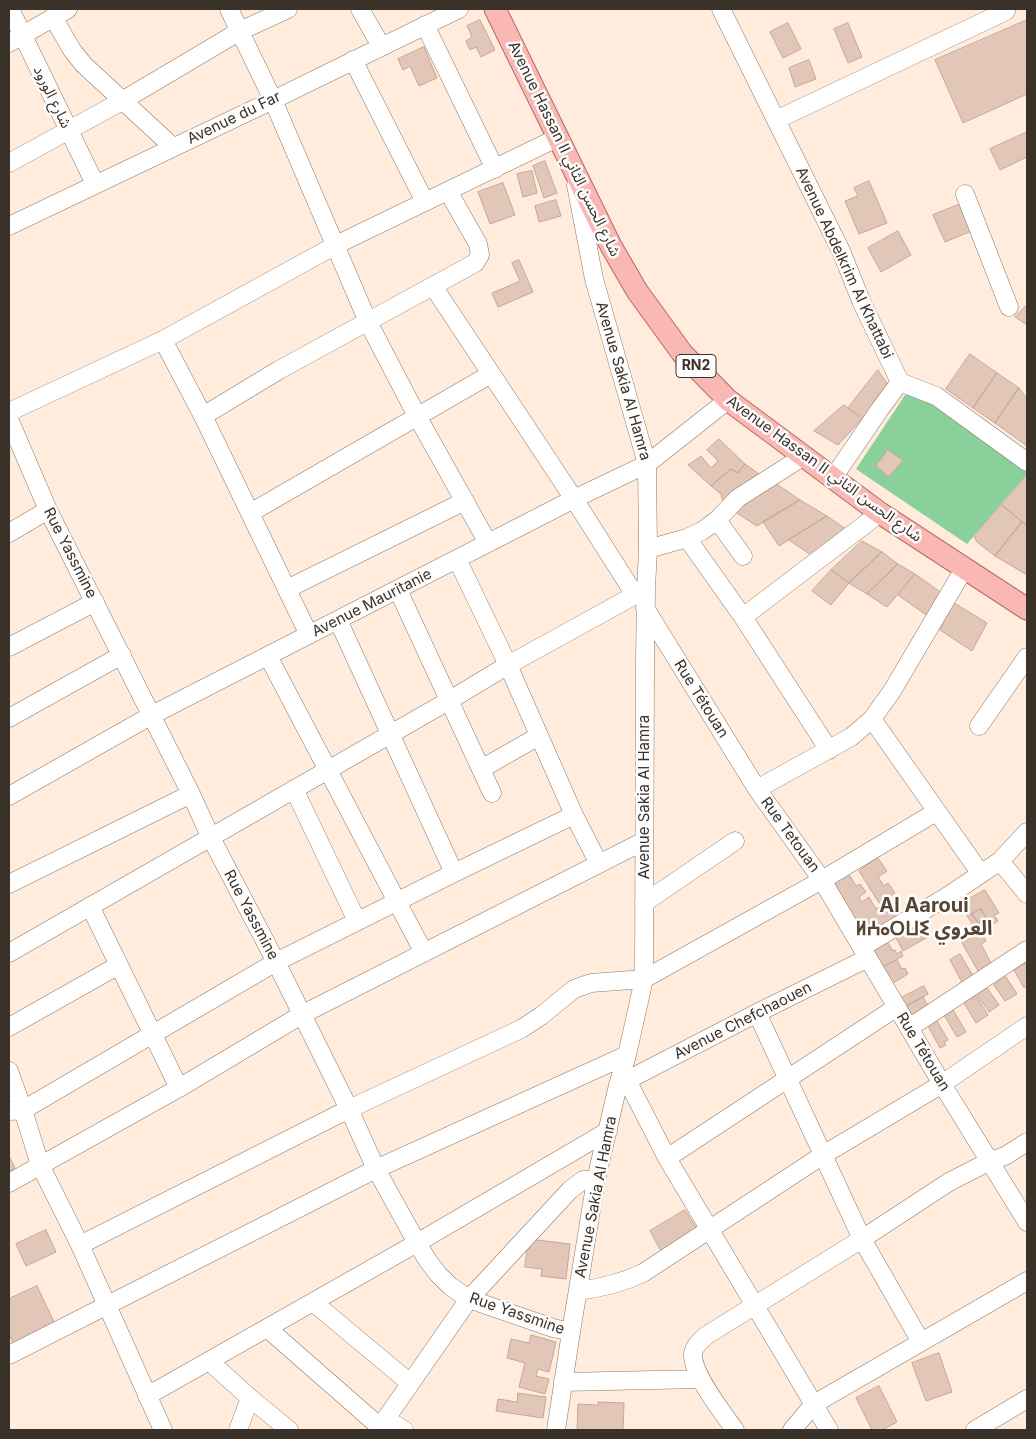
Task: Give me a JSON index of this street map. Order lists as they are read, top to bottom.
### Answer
{
  "streets": {
    "main road": ["Avenue Hassan II شارع الحسن الثاني", "RN2"],
    "street": [
      "شارع الورود",
      "Avenue du Far",
      "Avenue Abdelkrim Al Khattabi",
      "Avenue Sakia Al Hamra",
      "Rue Yassmine",
      "Avenue Mauritanie",
      "Rue Tétouan",
      "Rue Tetouan",
      "Avenue Chefchaouen"
    ]
  },
  "crossings": [
    ["شارع الورود", "Avenue du Far"],
    ["Avenue Hassan II شارع الحسن الثاني", "Avenue Sakia Al Hamra"],
    ["Avenue Hassan II شارع الحسن الثاني", "Avenue Mauritanie"],
    ["Avenue Sakia Al Hamra", "Rue Yassmine"],
    ["Avenue Sakia Al Hamra", "Avenue Mauritanie"],
    ["Avenue Sakia Al Hamra", "Rue Tétouan"],
    ["Avenue Sakia Al Hamra", "Avenue Chefchaouen"],
    ["Rue Yassmine", "Avenue Mauritanie"],
    ["Avenue Mauritanie", "Rue Tétouan"],
    ["Rue Tétouan", "Rue Tetouan"],
    ["Rue Tétouan", "Avenue Chefchaouen"]
  ],
  "districts": ["Al Aaroui ⵍⵄⴰⵔⵡⵉ العروي"]
}
